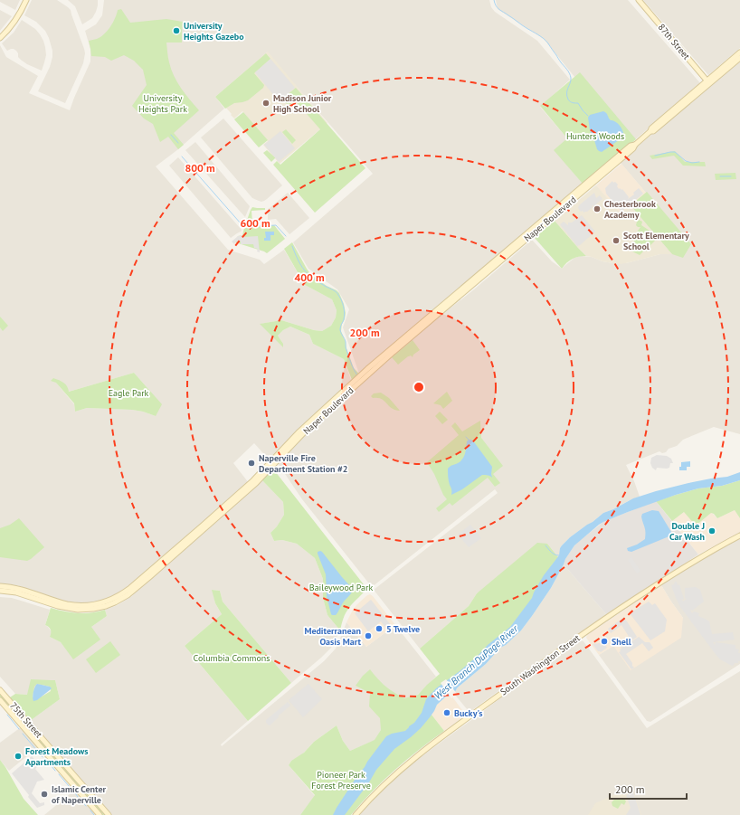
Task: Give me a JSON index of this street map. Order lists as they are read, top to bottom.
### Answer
{
  "streets": {
    "main road": [
      "87th Street",
      "Naper Boulevard",
      "South Washington Street",
      "75th Street"
    ]
  },
  "crossings": [
    ["87th Street", "Naper Boulevard"]
  ],
  "water": ["West Branch DuPage River"],
  "parks": [
    "University Heights Park",
    "Hunters Woods",
    "Eagle Park",
    "Baileywood Park",
    "Columbia Commons",
    "Pioneer Park Forest Preserve"
  ],
  "places": [
    "University Heights Gazebo",
    "Madison Junior High School",
    "Chesterbrook Academy",
    "Scott Elementary School",
    "Naperville Fire Department Station #2",
    "Double J Car Wash",
    "5 Twelve",
    "Mediterranean Oasis Mart",
    "Shell",
    "Bucky's",
    "Forest Meadows Apartments",
    "Islamic Center of Naperville"
  ],
  "scale_bar": "200 m",
  "rings": [
    "800 m",
    "600 m",
    "400 m",
    "200 m"
  ]
}
